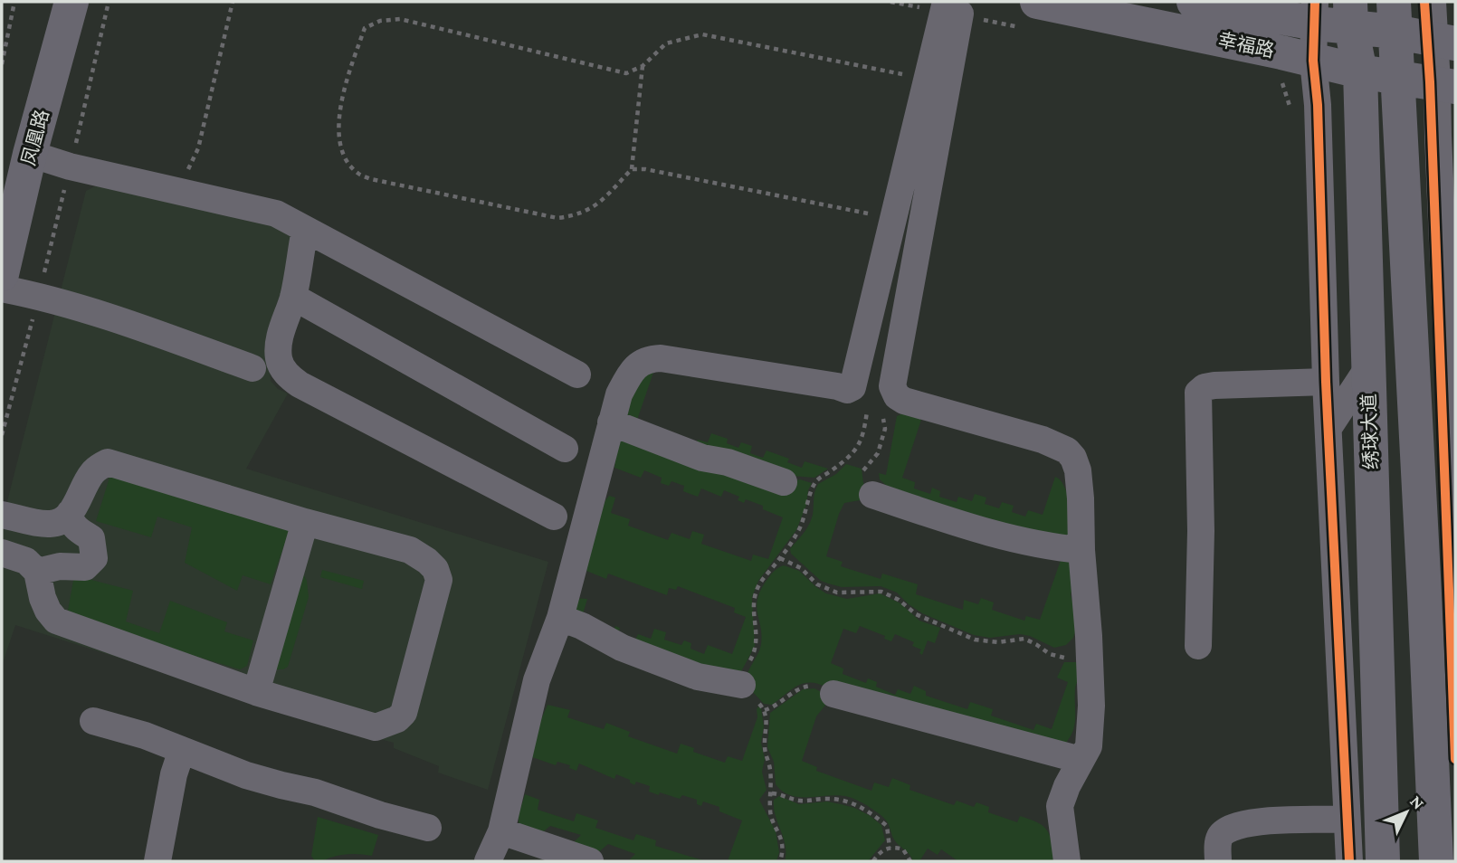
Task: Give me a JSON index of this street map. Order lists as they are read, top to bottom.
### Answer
{
  "streets": {
    "main road": ["幸福路", "凤凰路", "绣球大道"]
  },
  "crossings": [
    ["幸福路", "绣球大道"]
  ],
  "north": "top right"
}
